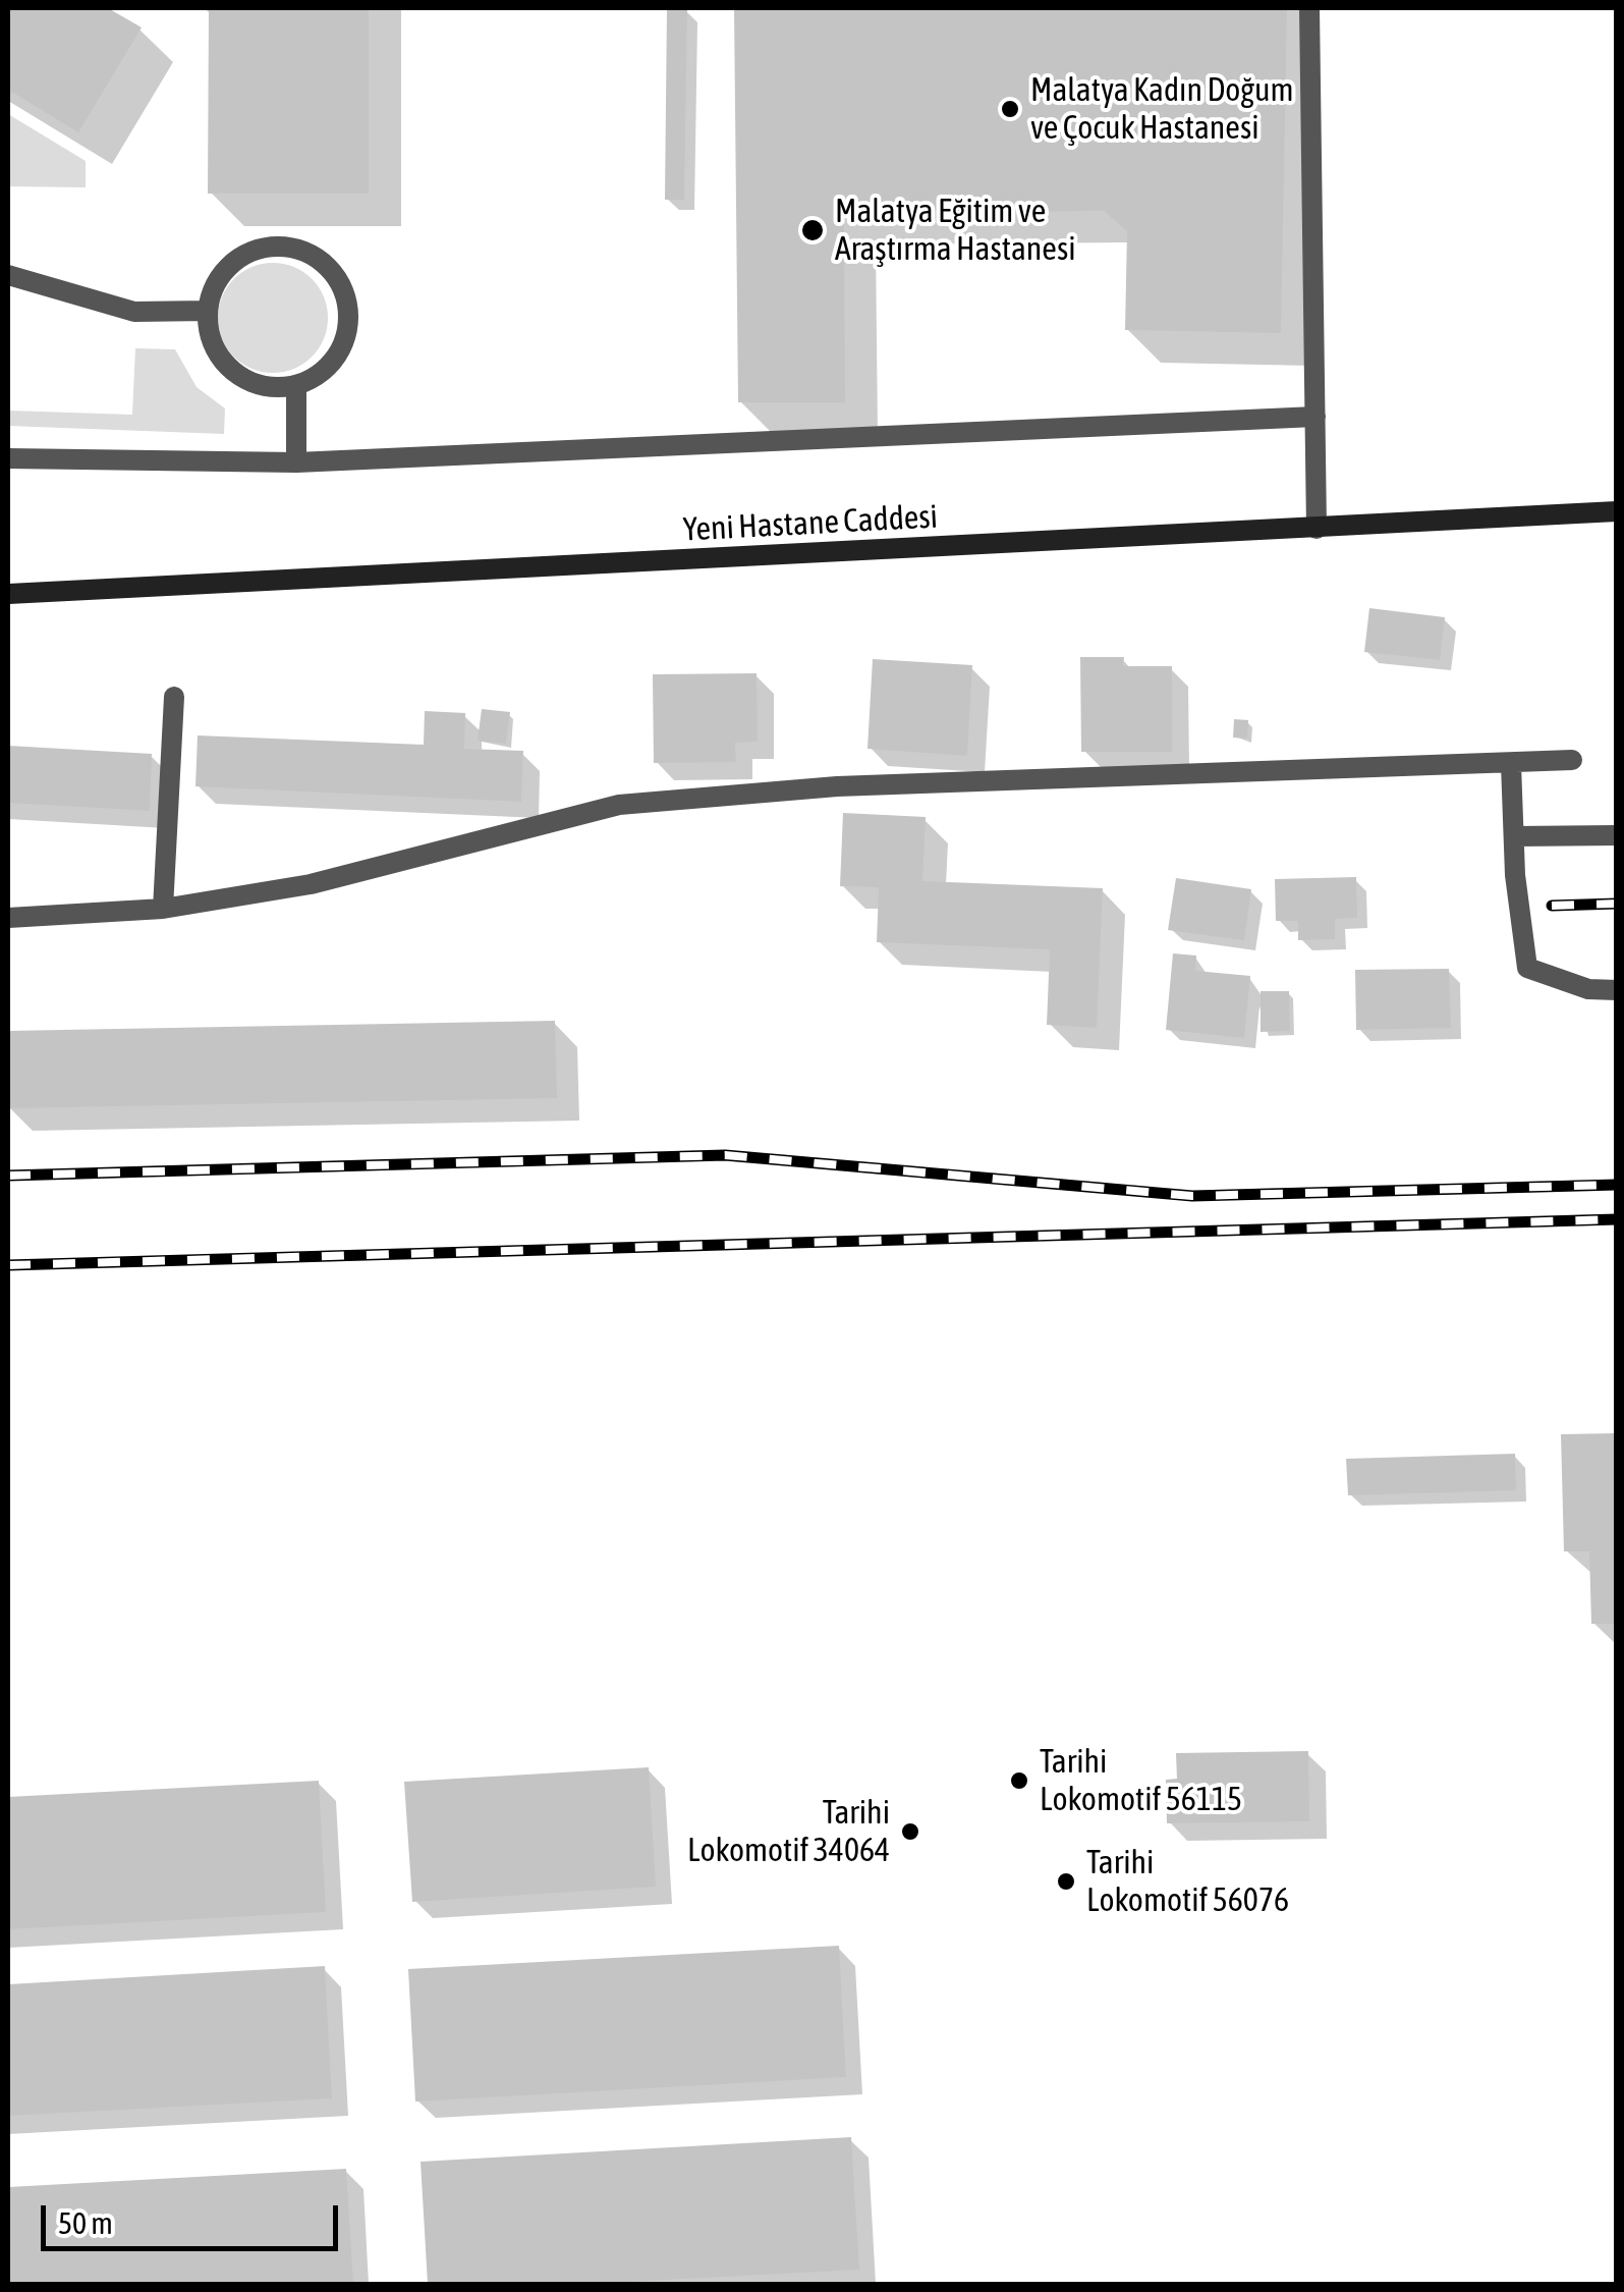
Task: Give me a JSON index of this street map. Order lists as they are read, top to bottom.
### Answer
{
  "streets": {
    "main road": ["Yeni Hastane Caddesi"]
  },
  "places": [
    "Malatya Kadın Doğum ve Çocuk Hastanesi",
    "Malatya Eğitim ve Araştırma Hastanesi",
    "Tarihi Lokomotif 56115",
    "Tarihi Lokomotif 34064",
    "Tarihi Lokomotif 56076"
  ],
  "scale_bar": "50 m"
}
